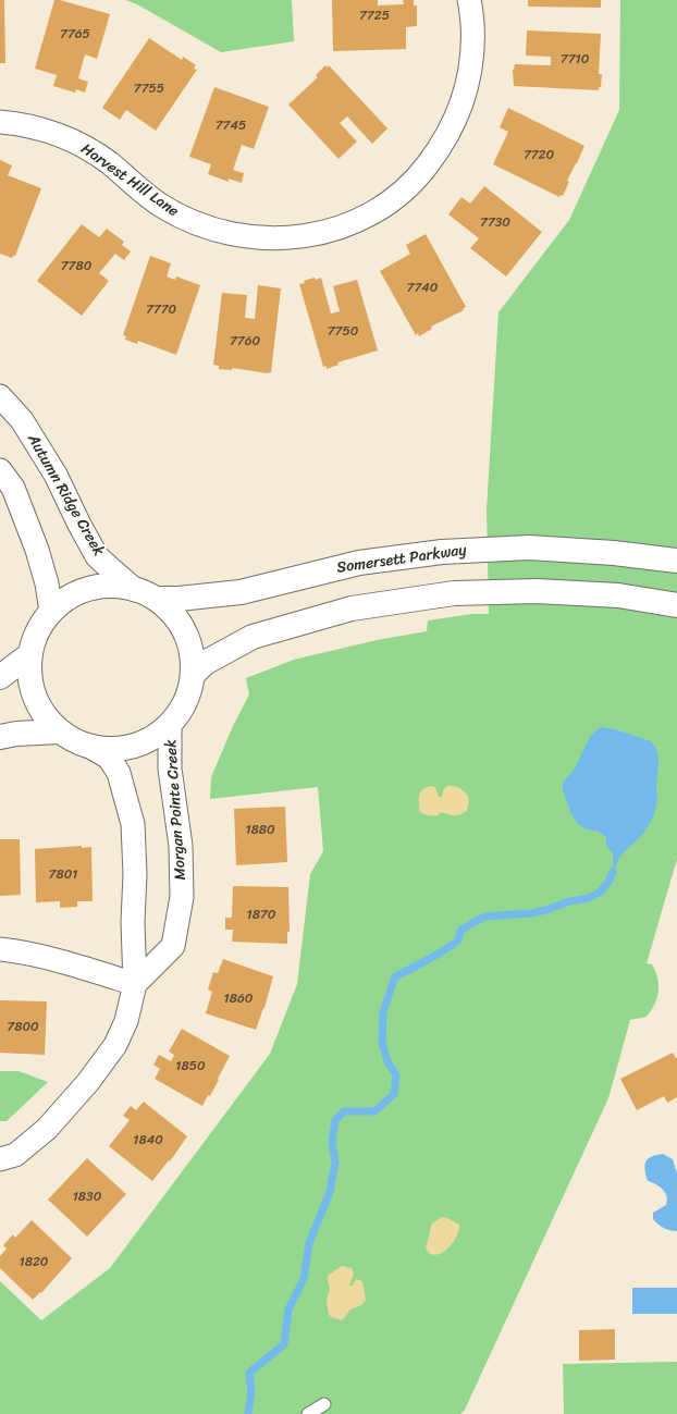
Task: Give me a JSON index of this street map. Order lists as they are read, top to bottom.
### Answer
{
  "streets": {
    "main road": ["Somersett Parkway"],
    "street": ["Harvest Hill Lane", "Autumn Ridge Creek", "Morgan Pointe Creek"]
  },
  "crossings": [
    ["Autumn Ridge Creek", "Somersett Parkway"],
    ["Somersett Parkway", "Morgan Pointe Creek"]
  ],
  "house_numbers": [
    "7725",
    "7765",
    "7710",
    "7755",
    "7745",
    "7720",
    "7730",
    "7780",
    "7740",
    "7770",
    "7750",
    "7760",
    "1880",
    "7801",
    "1870",
    "1860",
    "7800",
    "1850",
    "1840",
    "1830",
    "1820"
  ]
}
